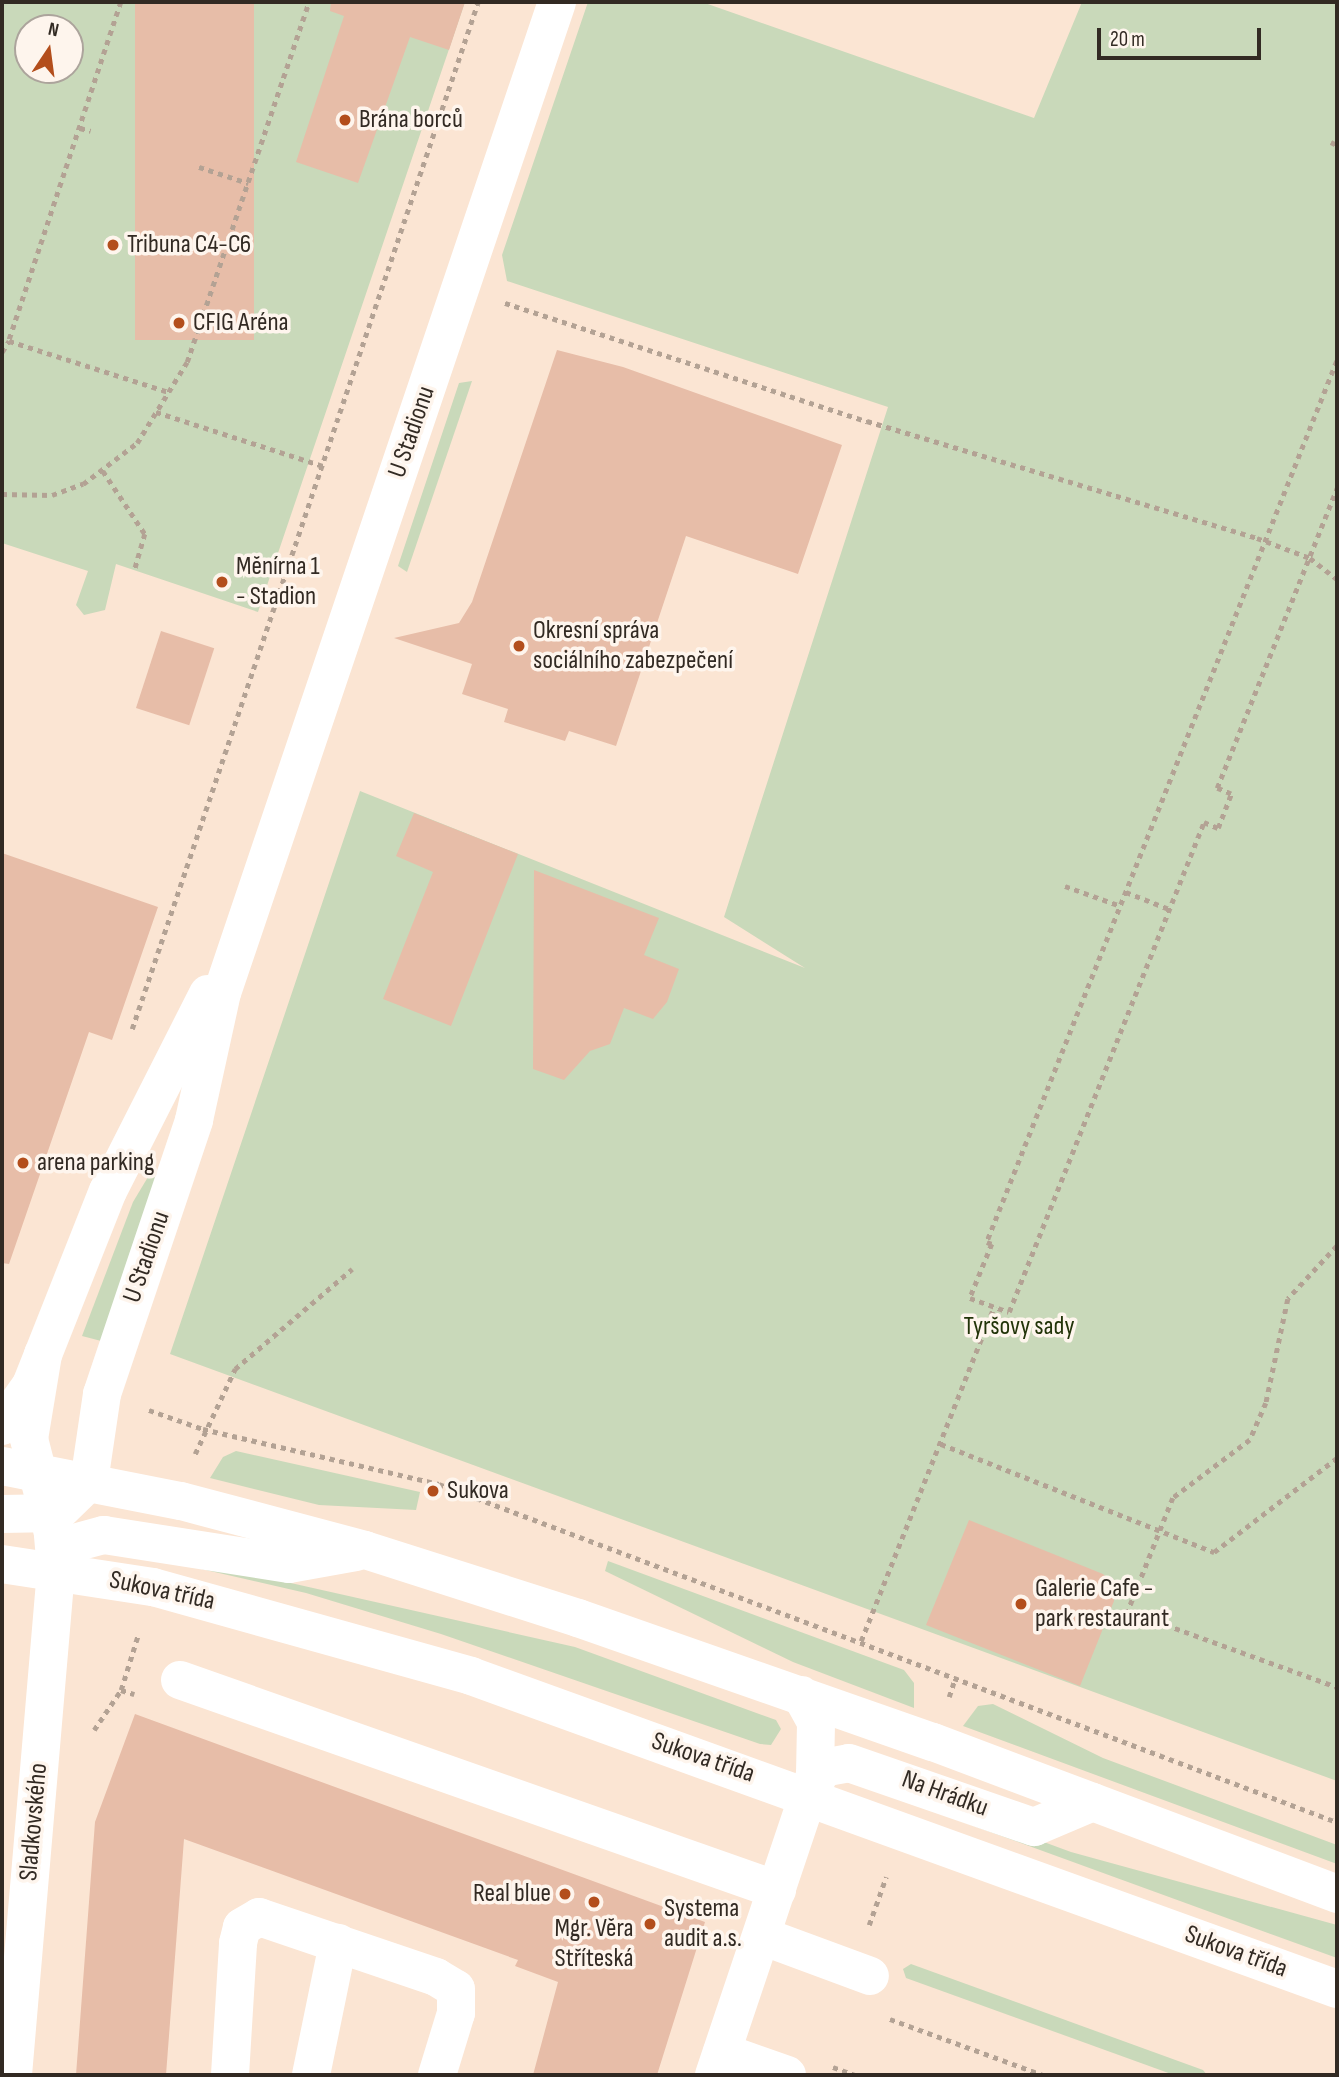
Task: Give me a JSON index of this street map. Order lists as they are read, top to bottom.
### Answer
{
  "streets": {
    "street": [
      "U Stadionu",
      "Sukova třída",
      "Na Hrádku",
      "Sladkovského"
    ]
  },
  "crossings": [
    ["U Stadionu", "Sukova třída"],
    ["U Stadionu", "Sladkovského"],
    ["Sukova třída", "Na Hrádku"],
    ["Sukova třída", "Sladkovského"]
  ],
  "parks": ["Tyršovy sady"],
  "places": [
    "Brána borců",
    "Tribuna C4-C6",
    "CFIG Aréna",
    "Měnírna 1 - Stadion",
    "Okresní správa sociálního zabezpečení",
    "arena parking",
    "Sukova",
    "Galerie Cafe - park restaurant",
    "Real blue",
    "Mgr. Věra Stříteská",
    "Systema audit a.s."
  ],
  "scale_bar": "20 m",
  "north": "top"
}
